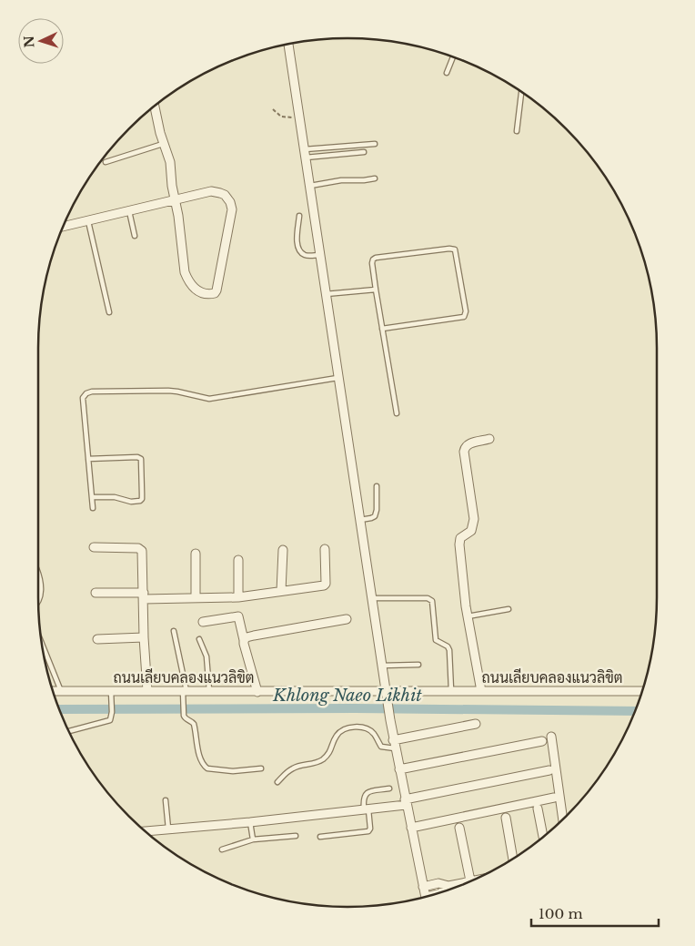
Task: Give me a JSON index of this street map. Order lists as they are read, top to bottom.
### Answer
{
  "streets": {
    "street": ["ถนนเลียบคลองแนวลิขิต"]
  },
  "water": ["Khlong Naeo Likhit"],
  "scale_bar": "100 m",
  "north": "left"
}
